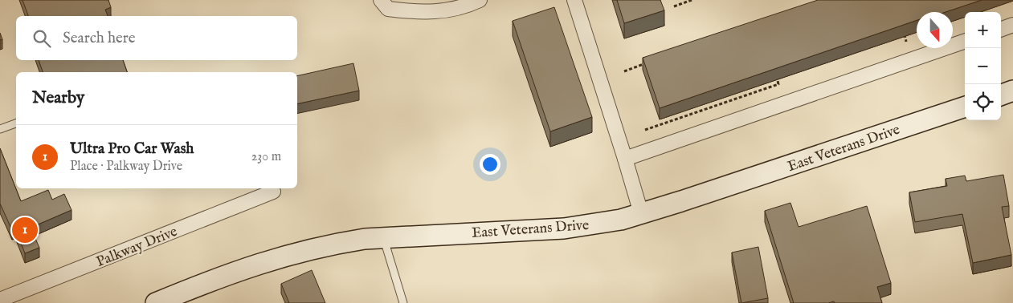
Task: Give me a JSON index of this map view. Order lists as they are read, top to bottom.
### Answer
{
  "streets": {
    "street": ["East Veterans Drive", "Palkway Drive"]
  },
  "north": "bottom",
  "page": {
    "map_buttons": ["+", "−"],
    "search": "Search here",
    "heading": "Nearby",
    "list": [
      {
        "mark": "1",
        "name": "Ultra Pro Car Wash",
        "note": "Place · Palkway Drive",
        "value": "230 m"
      }
    ],
    "pins": "1"
  }
}
